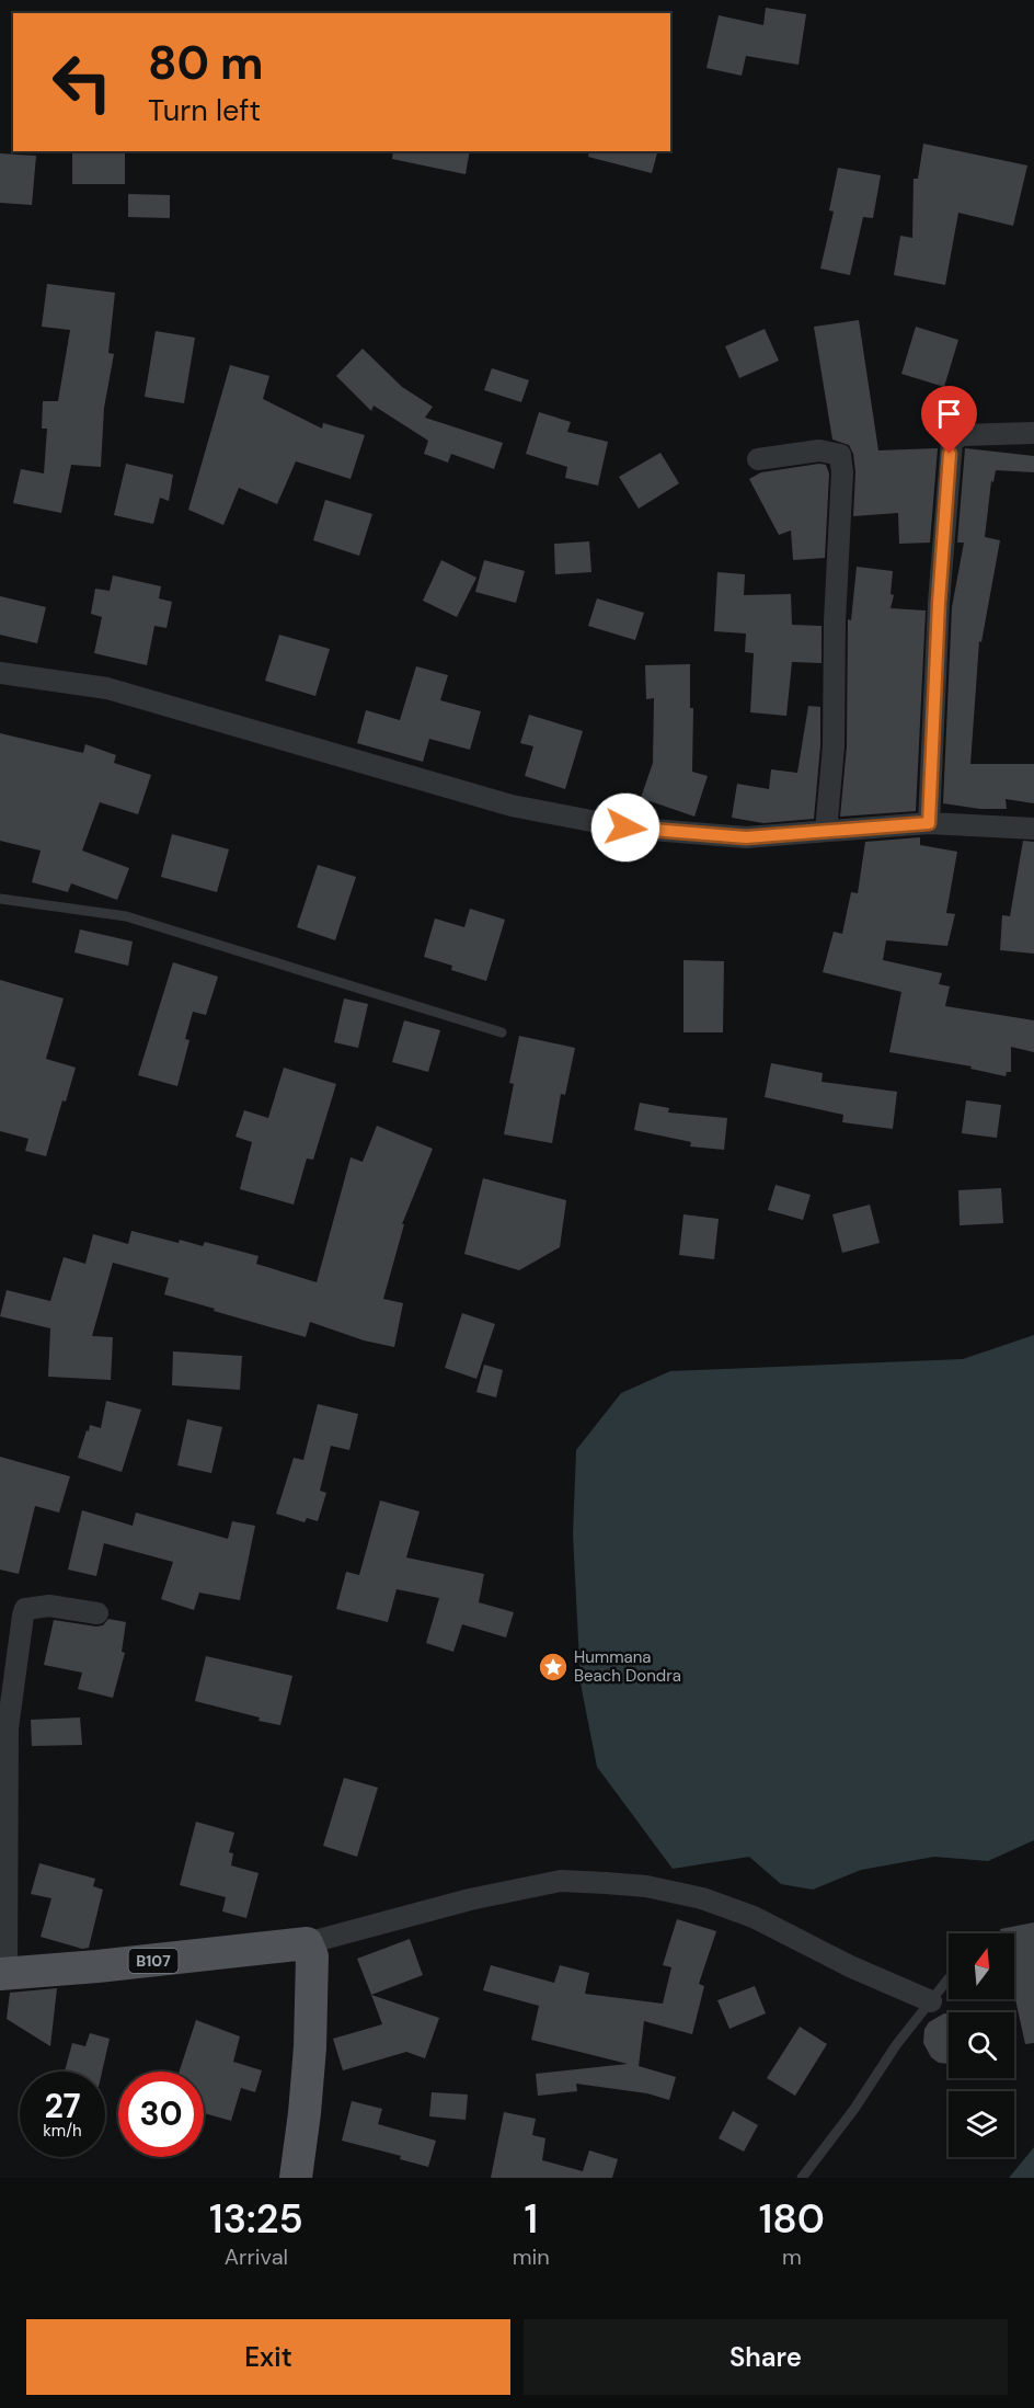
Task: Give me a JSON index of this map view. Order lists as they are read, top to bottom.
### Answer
{
  "streets": {
    "main road": ["B107"]
  },
  "places": {
    "place": ["Hummana Beach Dondra"]
  },
  "north": "top",
  "page": {
    "turn": ["80 m", "Turn left"],
    "speed": "27 km/h",
    "limit": "30",
    "eta": [
      "13:25",
      "Arrival",
      "1",
      "min",
      "180",
      "m"
    ],
    "buttons": ["Exit", "Share"]
  }
}
